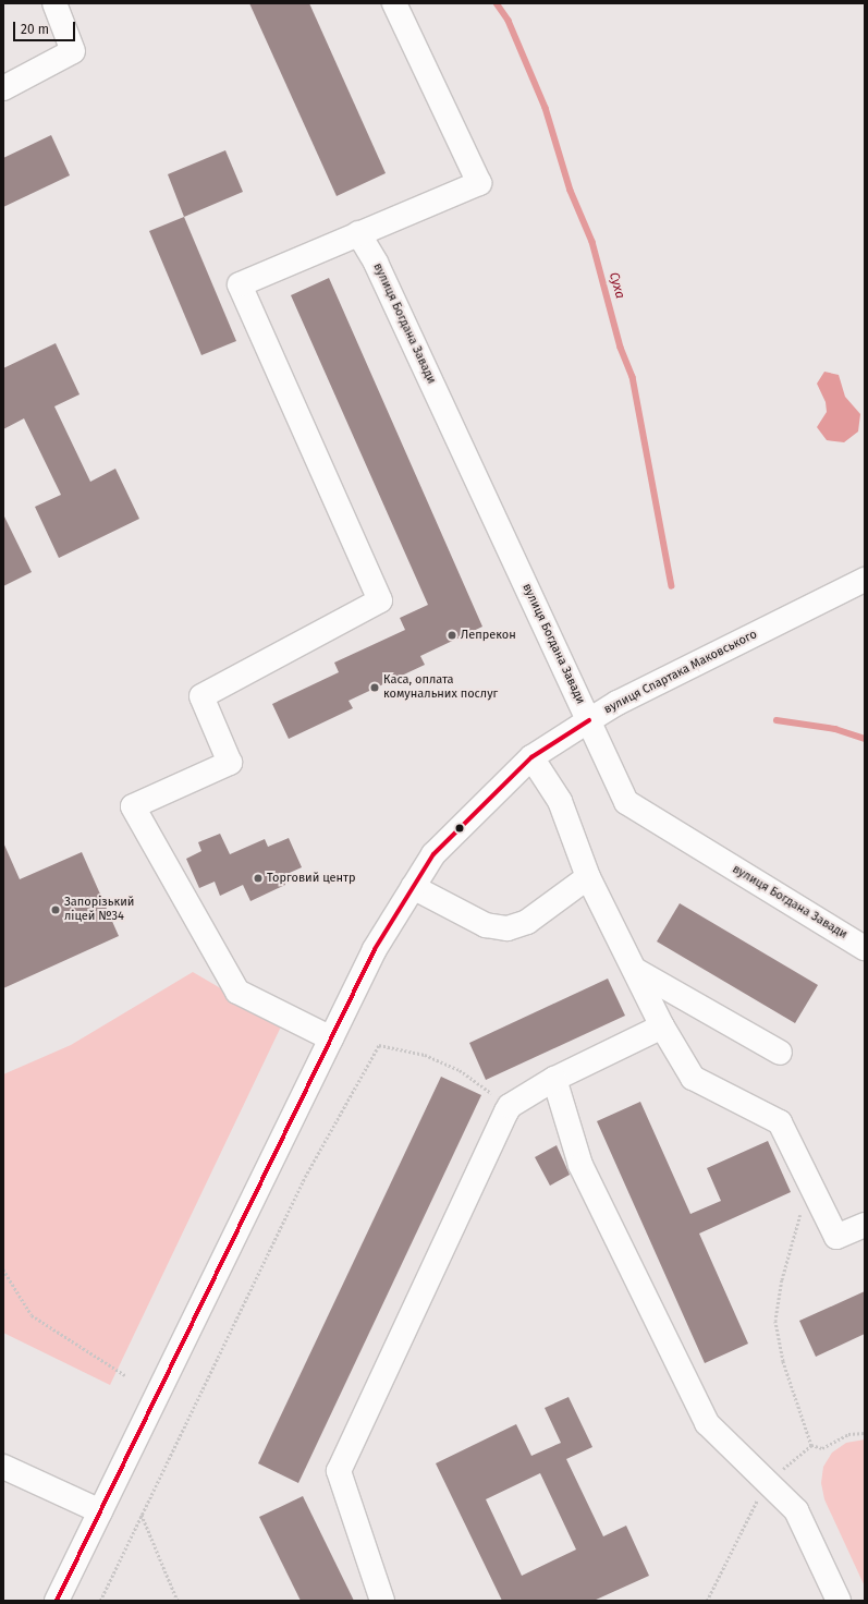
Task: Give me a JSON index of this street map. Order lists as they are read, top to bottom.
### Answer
{
  "streets": {
    "street": ["вулиця Богдана Завади", "вулиця Спартака Маковського"]
  },
  "crossings": [
    ["вулиця Богдана Завади", "вулиця Спартака Маковського"]
  ],
  "water": ["Суха"],
  "places": [
    "Лепрекон",
    "Каса, оплата комунальних послуг",
    "Торговий центр",
    "Запорізький ліцей №34"
  ],
  "scale_bar": "20 m"
}
